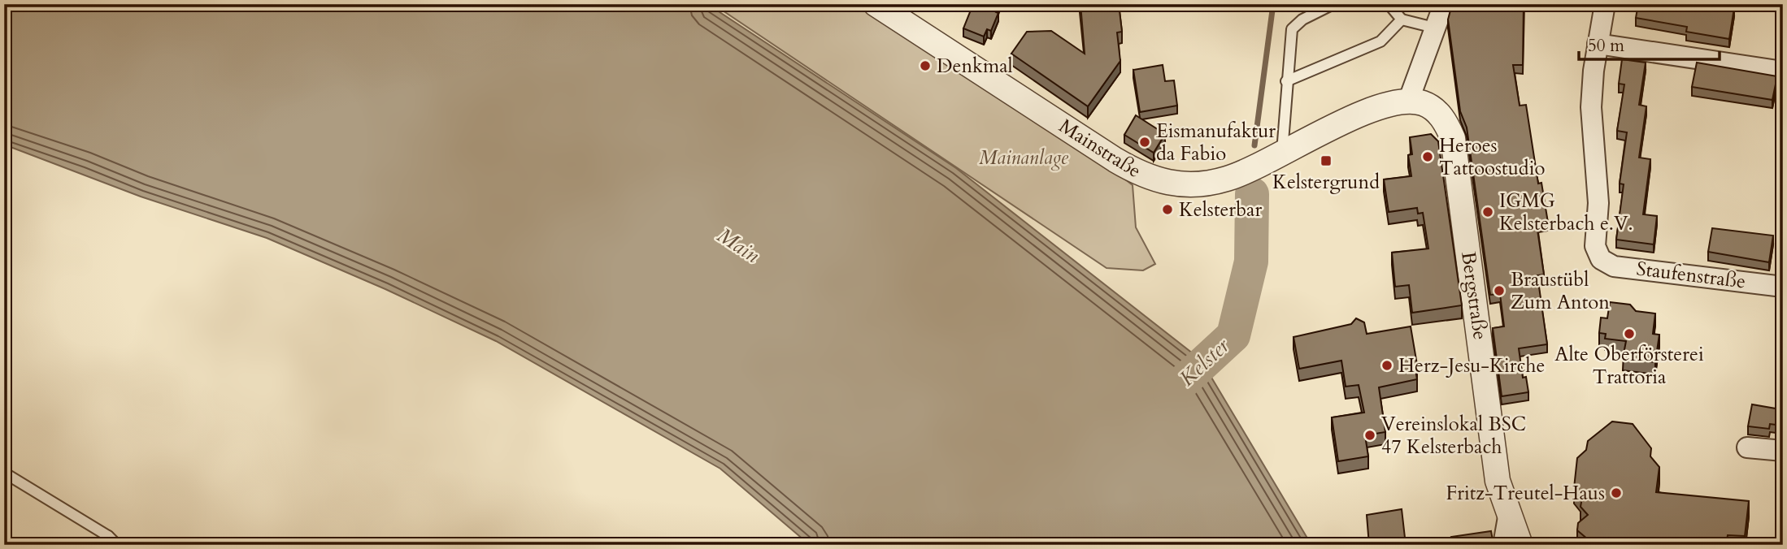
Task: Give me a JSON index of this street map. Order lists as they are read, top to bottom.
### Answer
{
  "streets": {
    "street": ["Mainstraße", "Staufenstraße", "Bergstraße"]
  },
  "crossings": [
    ["Mainstraße", "Bergstraße"]
  ],
  "water": ["Main", "Kelster"],
  "parks": ["Mainanlage"],
  "places": {
    "other": [
      "Denkmal",
      "Eismanufaktur da Fabio",
      "Heroes Tattoostudio",
      "Kelsterbar",
      "IGMG Kelsterbach e.V.",
      "Braustübl Zum Anton",
      "Alte Oberförsterei Trattoria",
      "Herz-Jesu-Kirche",
      "Vereinslokal BSC 47 Kelsterbach",
      "Fritz-Treutel-Haus"
    ],
    "transit": ["Kelstergrund"]
  },
  "scale_bar": "50 m"
}
